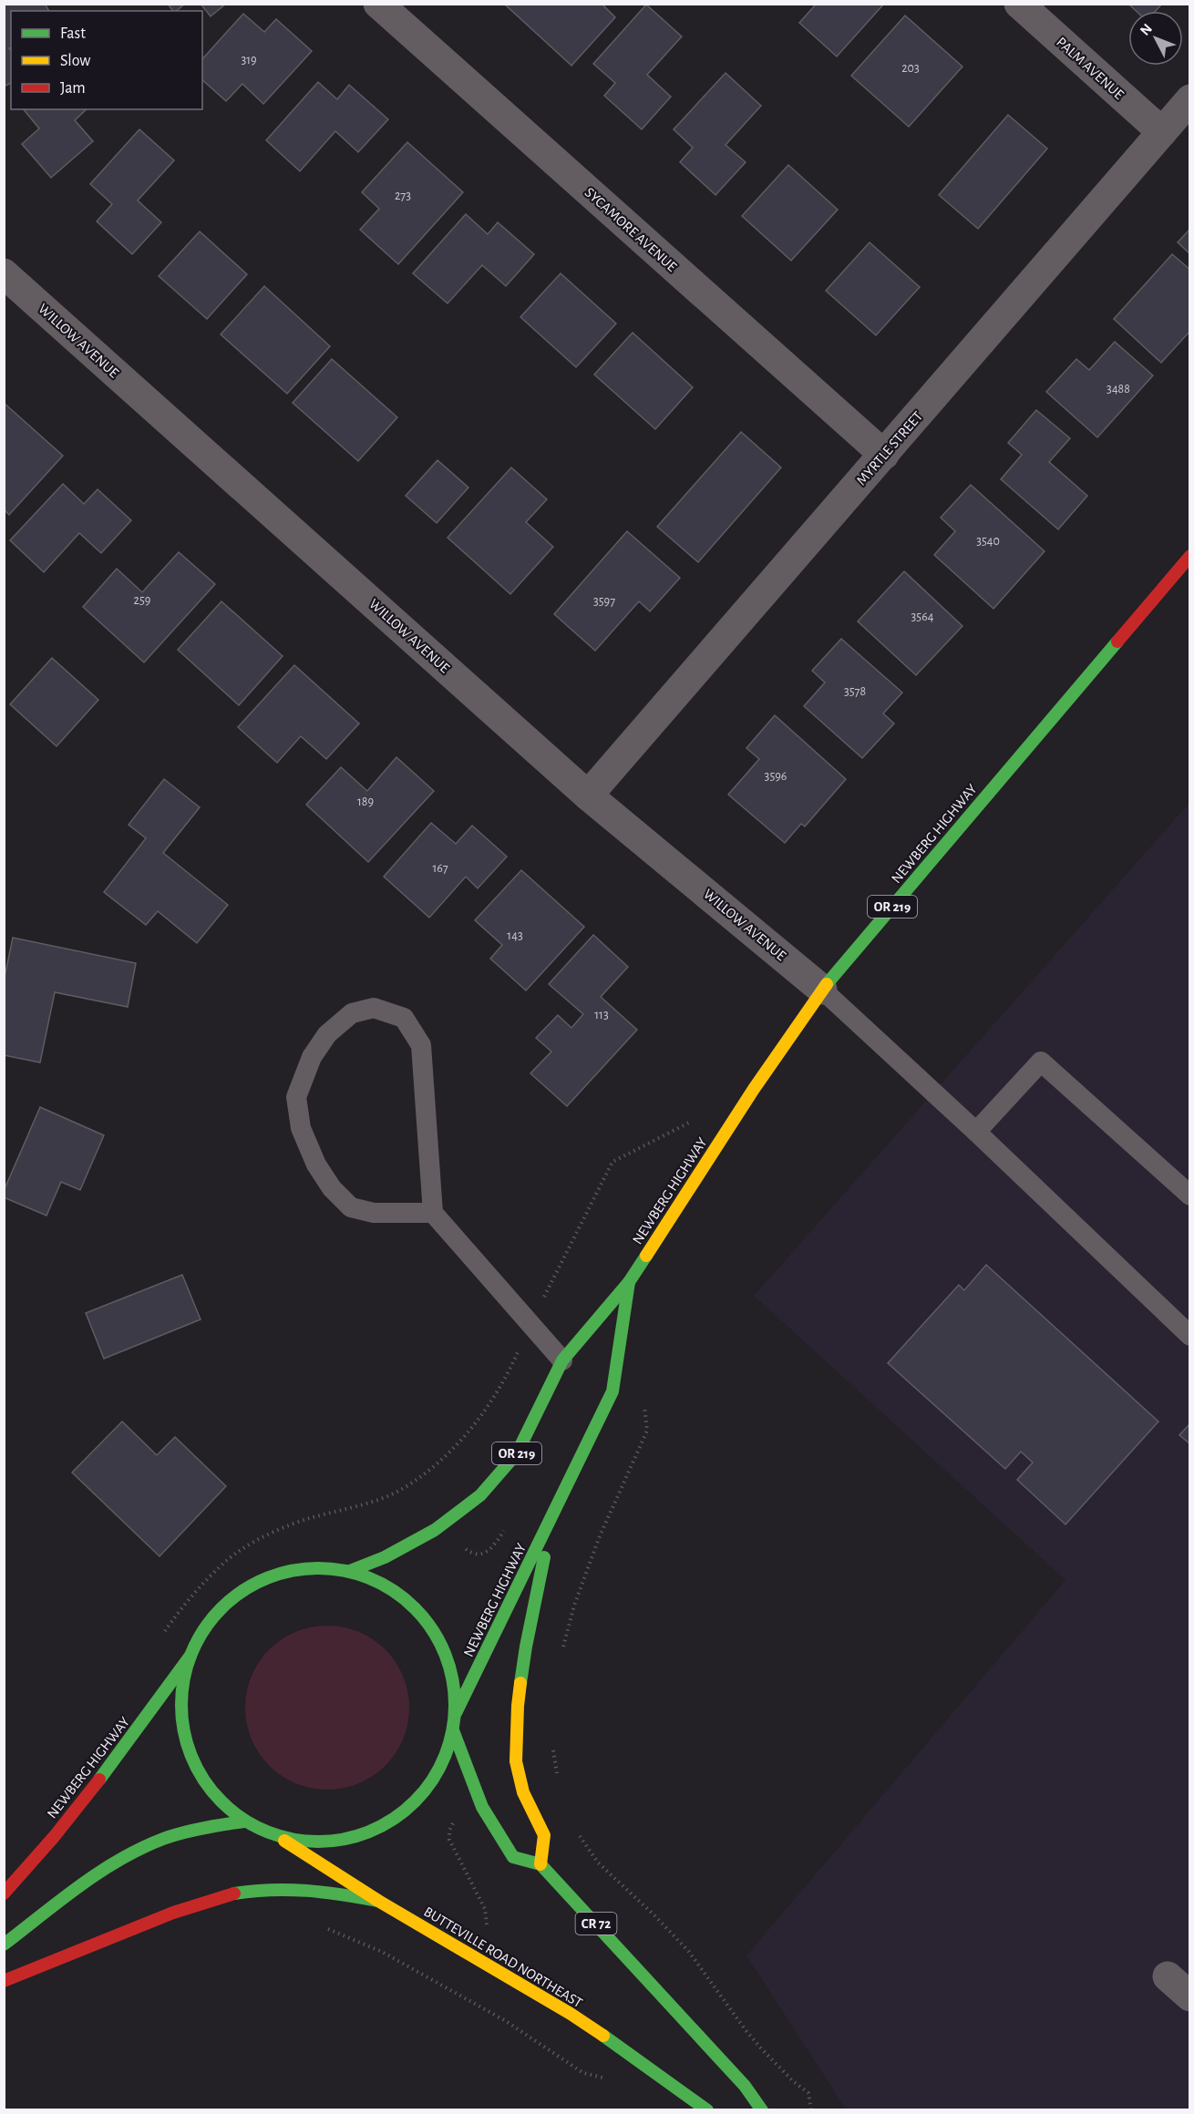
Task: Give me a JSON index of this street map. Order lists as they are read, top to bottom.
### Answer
{
  "streets": {
    "main road": [
      "NEWBERG HIGHWAY",
      "OR 219",
      "CR 72",
      "BUTTEVILLE ROAD NORTHEAST"
    ],
    "street": [
      "PALM AVENUE",
      "SYCAMORE AVENUE",
      "WILLOW AVENUE",
      "MYRTLE STREET"
    ]
  },
  "crossings": [
    ["PALM AVENUE", "MYRTLE STREET"],
    ["SYCAMORE AVENUE", "MYRTLE STREET"],
    ["WILLOW AVENUE", "MYRTLE STREET"],
    ["WILLOW AVENUE", "NEWBERG HIGHWAY"]
  ],
  "house_numbers": [
    "319",
    "203",
    "273",
    "3488",
    "3540",
    "259",
    "3597",
    "3564",
    "3578",
    "3596",
    "189",
    "167",
    "143",
    "113"
  ],
  "legend": ["Fast", "Slow", "Jam"],
  "north": "top left"
}
